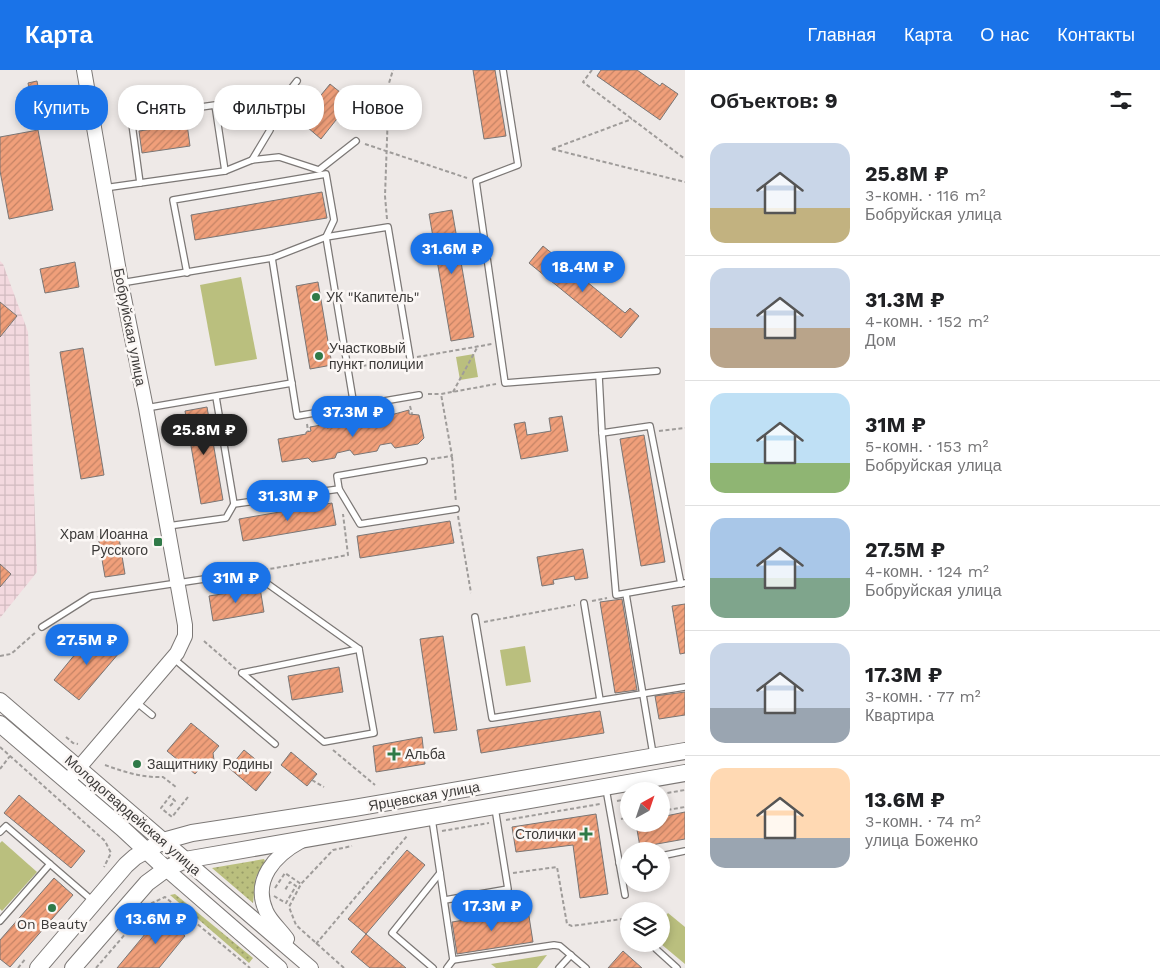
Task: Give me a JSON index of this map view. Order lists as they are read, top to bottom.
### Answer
{
  "streets": {
    "main road": ["Ярцевская улица", "Молодогвардейская улица"],
    "street": ["Бобруйская улица"]
  },
  "crossings": [
    ["Бобруйская улица", "Молодогвардейская улица"],
    ["Ярцевская улица", "Молодогвардейская улица"]
  ],
  "places": {
    "other": [
      "УК \"Капитель\"",
      "Участковый пункт полиции",
      "Защитнику Родины",
      "On Beauty"
    ],
    "transit": ["Храм Иоанна Русского"],
    "health": ["Альба", "Столички"]
  },
  "north": "top right",
  "page": {
    "header": "Карта",
    "nav": [
      "Главная",
      "Карта",
      "О нас",
      "Контакты"
    ],
    "heading": "Объектов: 9",
    "chip": [
      "Купить",
      "Снять",
      "Фильтры",
      "Новое"
    ],
    "list": [
      {
        "name": "25.8M ₽",
        "note": "3-комн. · 116 m² · Бобруйская улица"
      },
      {
        "name": "31.3M ₽",
        "note": "4-комн. · 152 m² · Дом"
      },
      {
        "name": "31M ₽",
        "note": "5-комн. · 153 m² · Бобруйская улица"
      },
      {
        "name": "27.5M ₽",
        "note": "4-комн. · 124 m² · Бобруйская улица"
      },
      {
        "name": "17.3M ₽",
        "note": "3-комн. · 77 m² · Квартира"
      },
      {
        "name": "13.6M ₽",
        "note": "3-комн. · 74 m² · улица Боженко"
      }
    ],
    "price": [
      "31.6M ₽",
      "18.4M ₽",
      "37.3M ₽",
      "25.8M ₽",
      "31.3M ₽",
      "31M ₽",
      "27.5M ₽",
      "17.3M ₽",
      "13.6M ₽"
    ]
  }
}
